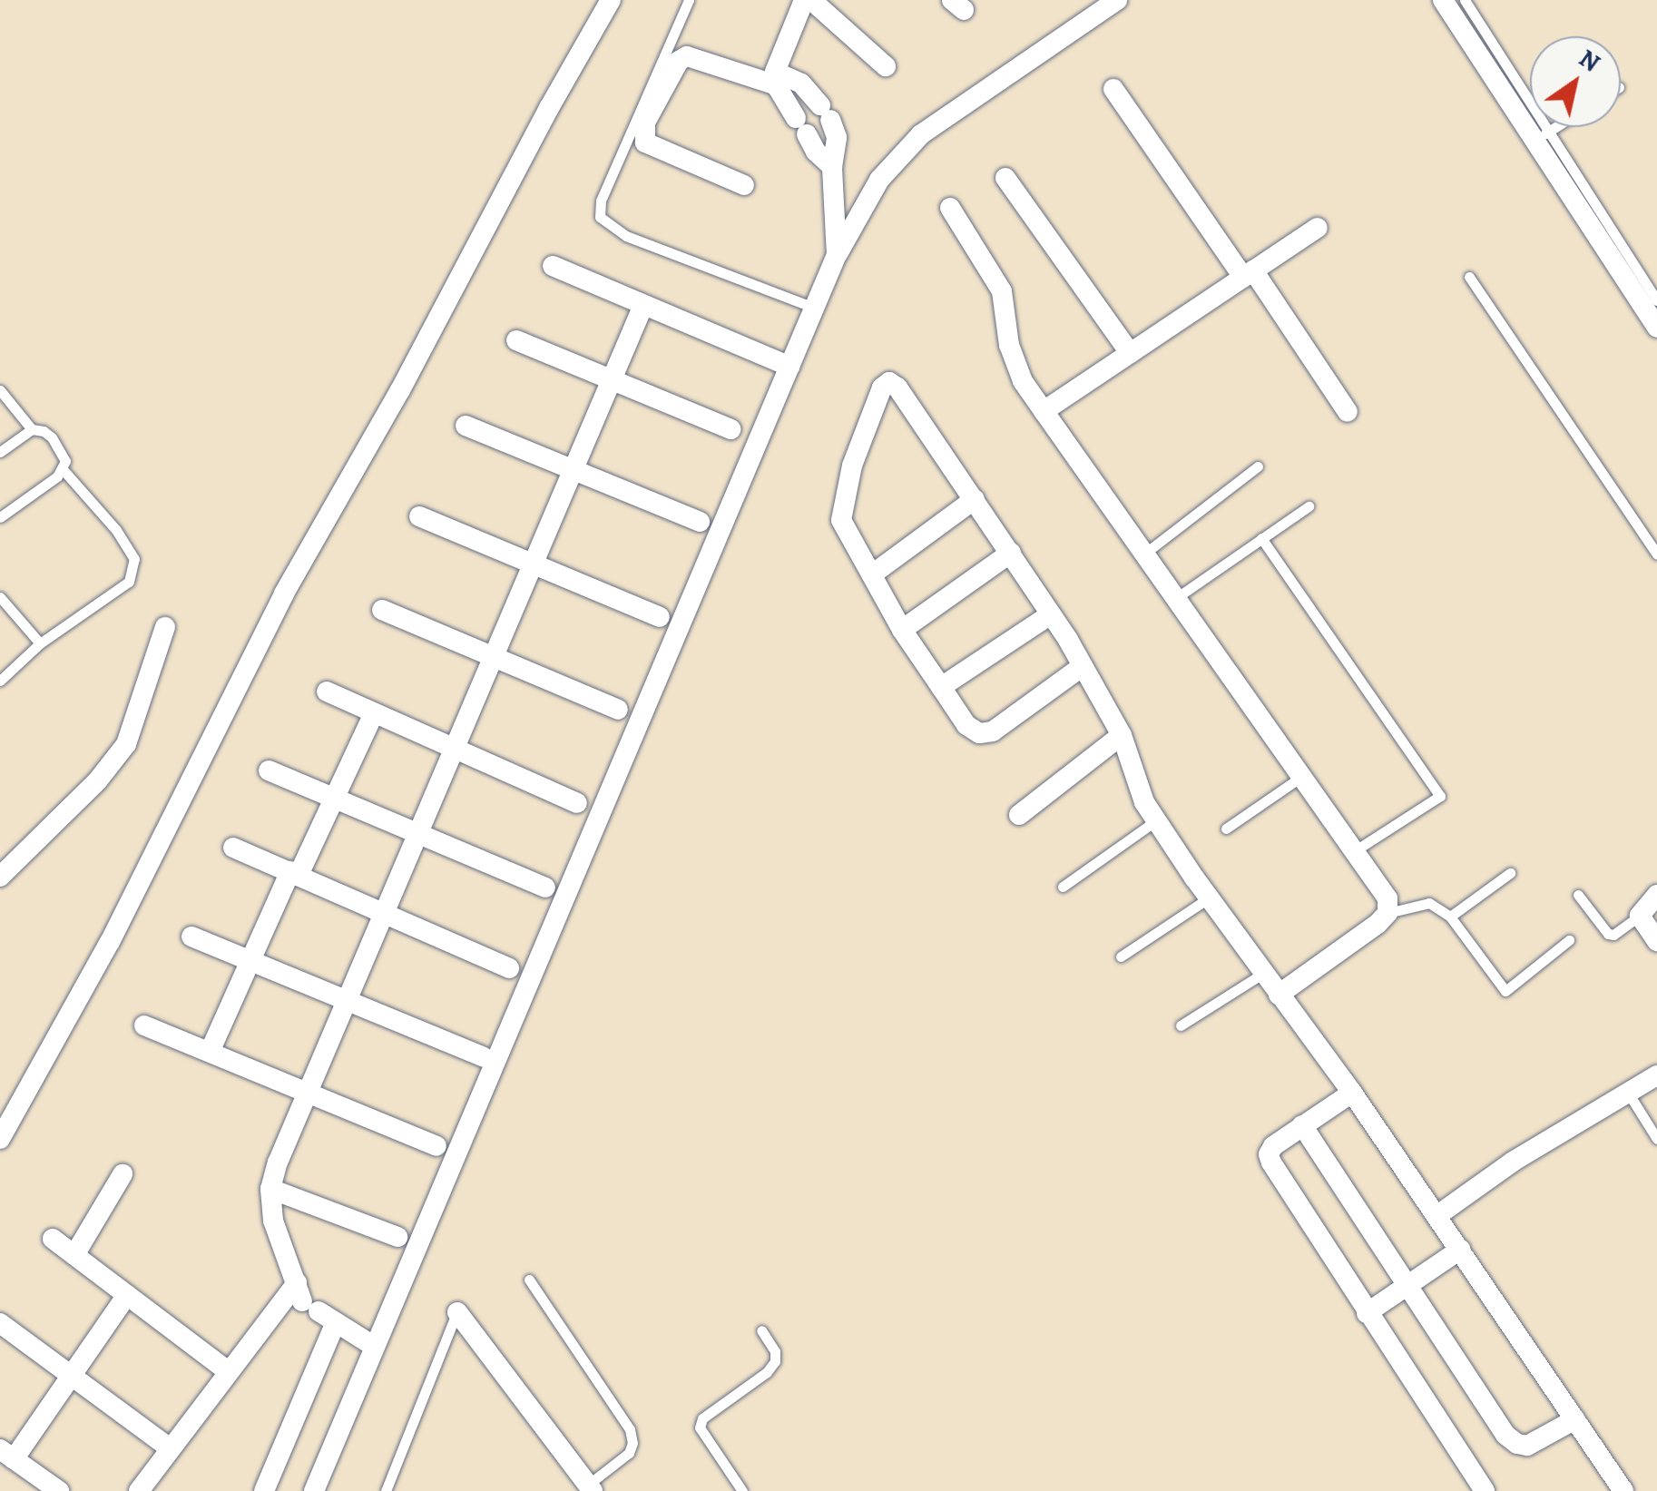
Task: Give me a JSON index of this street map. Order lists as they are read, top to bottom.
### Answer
{
  "north": "top right"
}
